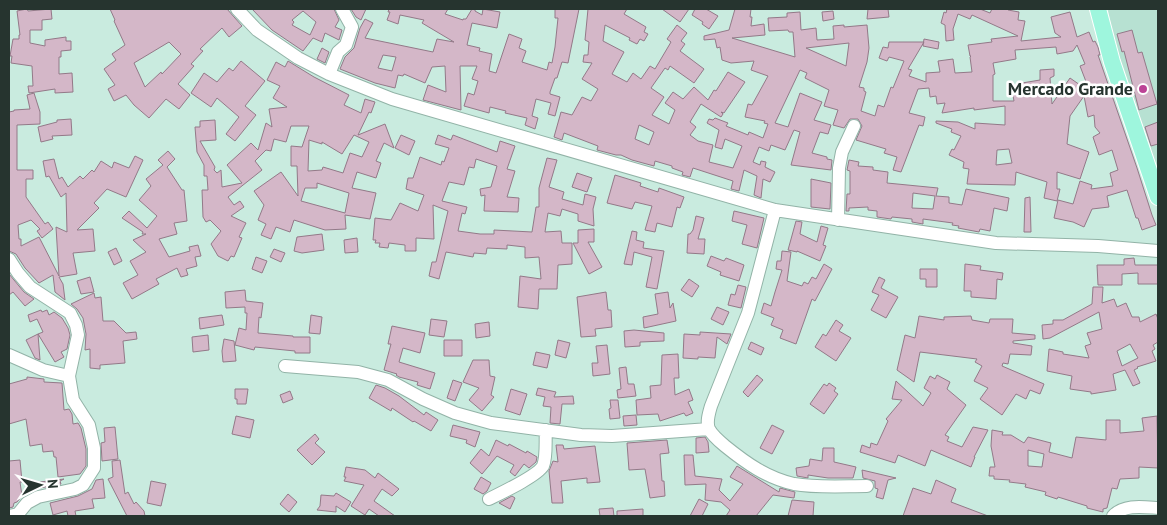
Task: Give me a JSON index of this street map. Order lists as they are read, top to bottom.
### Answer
{
  "places": ["Mercado Grande"],
  "north": "right"
}
